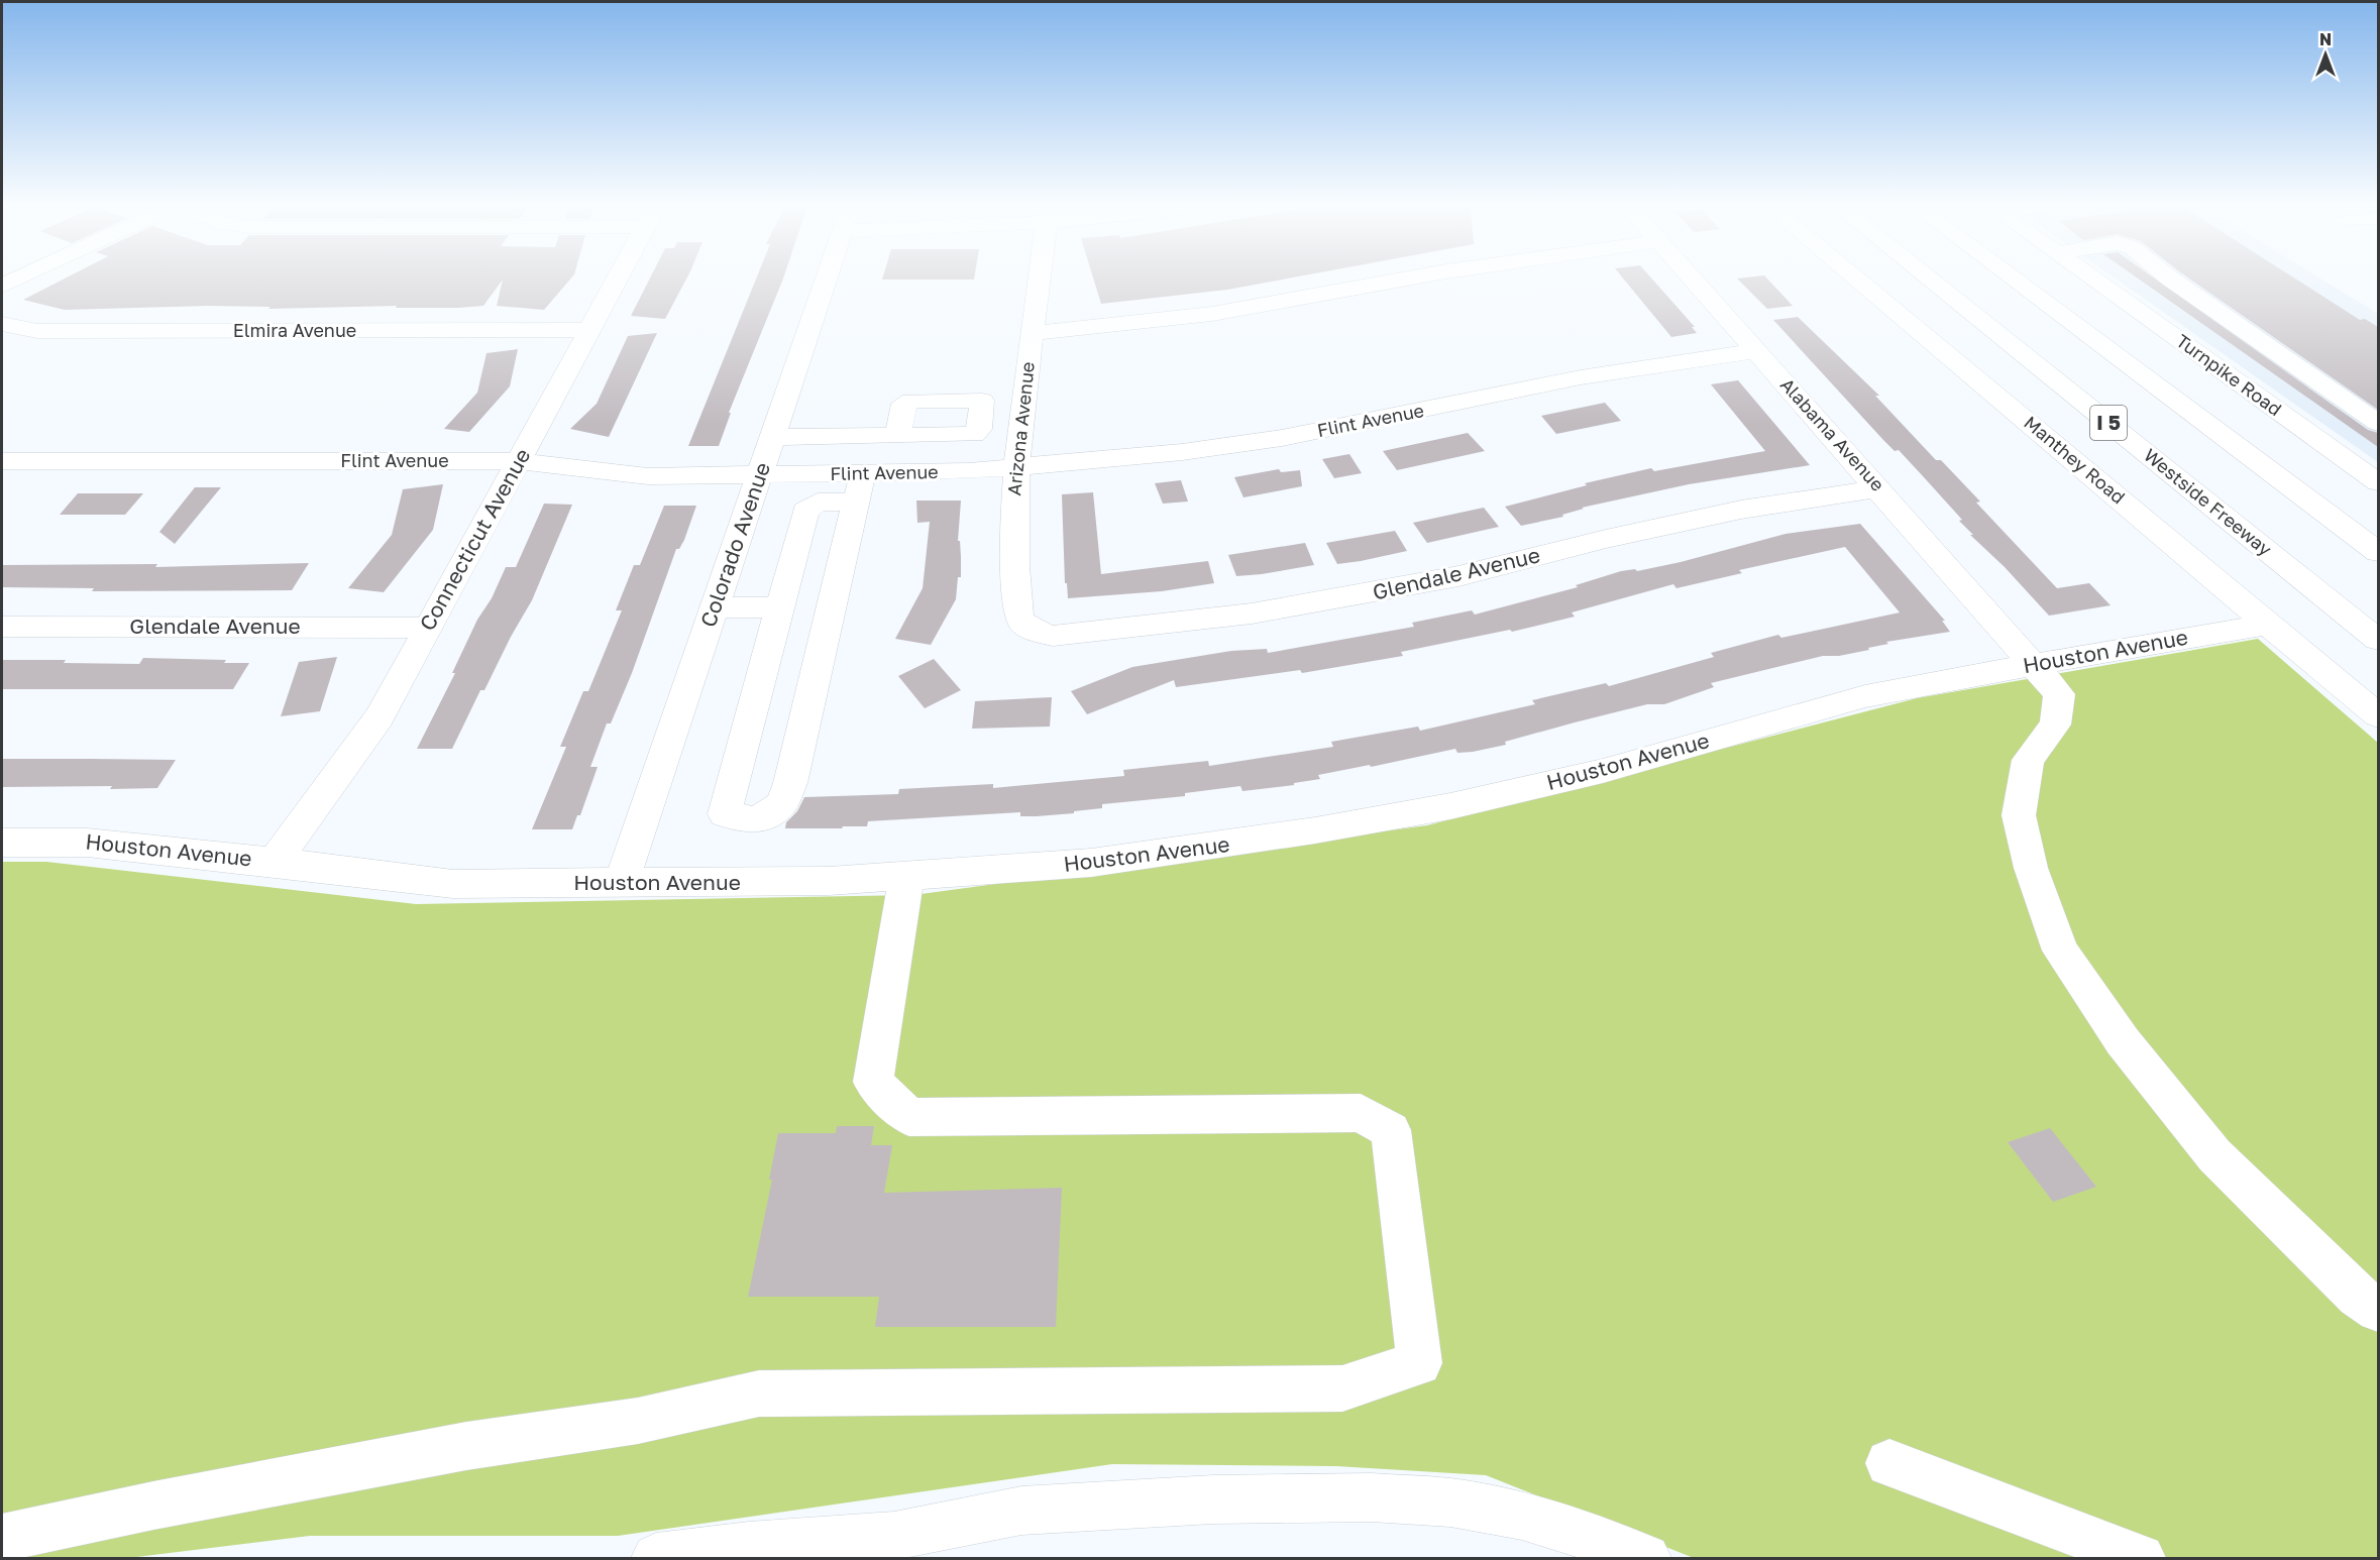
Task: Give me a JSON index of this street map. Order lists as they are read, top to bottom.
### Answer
{
  "streets": {
    "main road": [
      "Elmira Avenue",
      "Turnpike Road",
      "Flint Avenue",
      "I 5",
      "Arizona Avenue",
      "Alabama Avenue",
      "Manthey Road",
      "Westside Freeway",
      "Connecticut Avenue",
      "Colorado Avenue",
      "Glendale Avenue",
      "Houston Avenue"
    ]
  },
  "crossings": [
    ["Elmira Avenue", "Connecticut Avenue"],
    ["Flint Avenue", "Arizona Avenue"],
    ["Flint Avenue", "Alabama Avenue"],
    ["Flint Avenue", "Connecticut Avenue"],
    ["Flint Avenue", "Colorado Avenue"],
    ["Arizona Avenue", "Glendale Avenue"],
    ["Alabama Avenue", "Glendale Avenue"],
    ["Alabama Avenue", "Houston Avenue"],
    ["Manthey Road", "Houston Avenue"],
    ["Connecticut Avenue", "Glendale Avenue"],
    ["Connecticut Avenue", "Houston Avenue"],
    ["Colorado Avenue", "Houston Avenue"]
  ],
  "north": "top"
}
